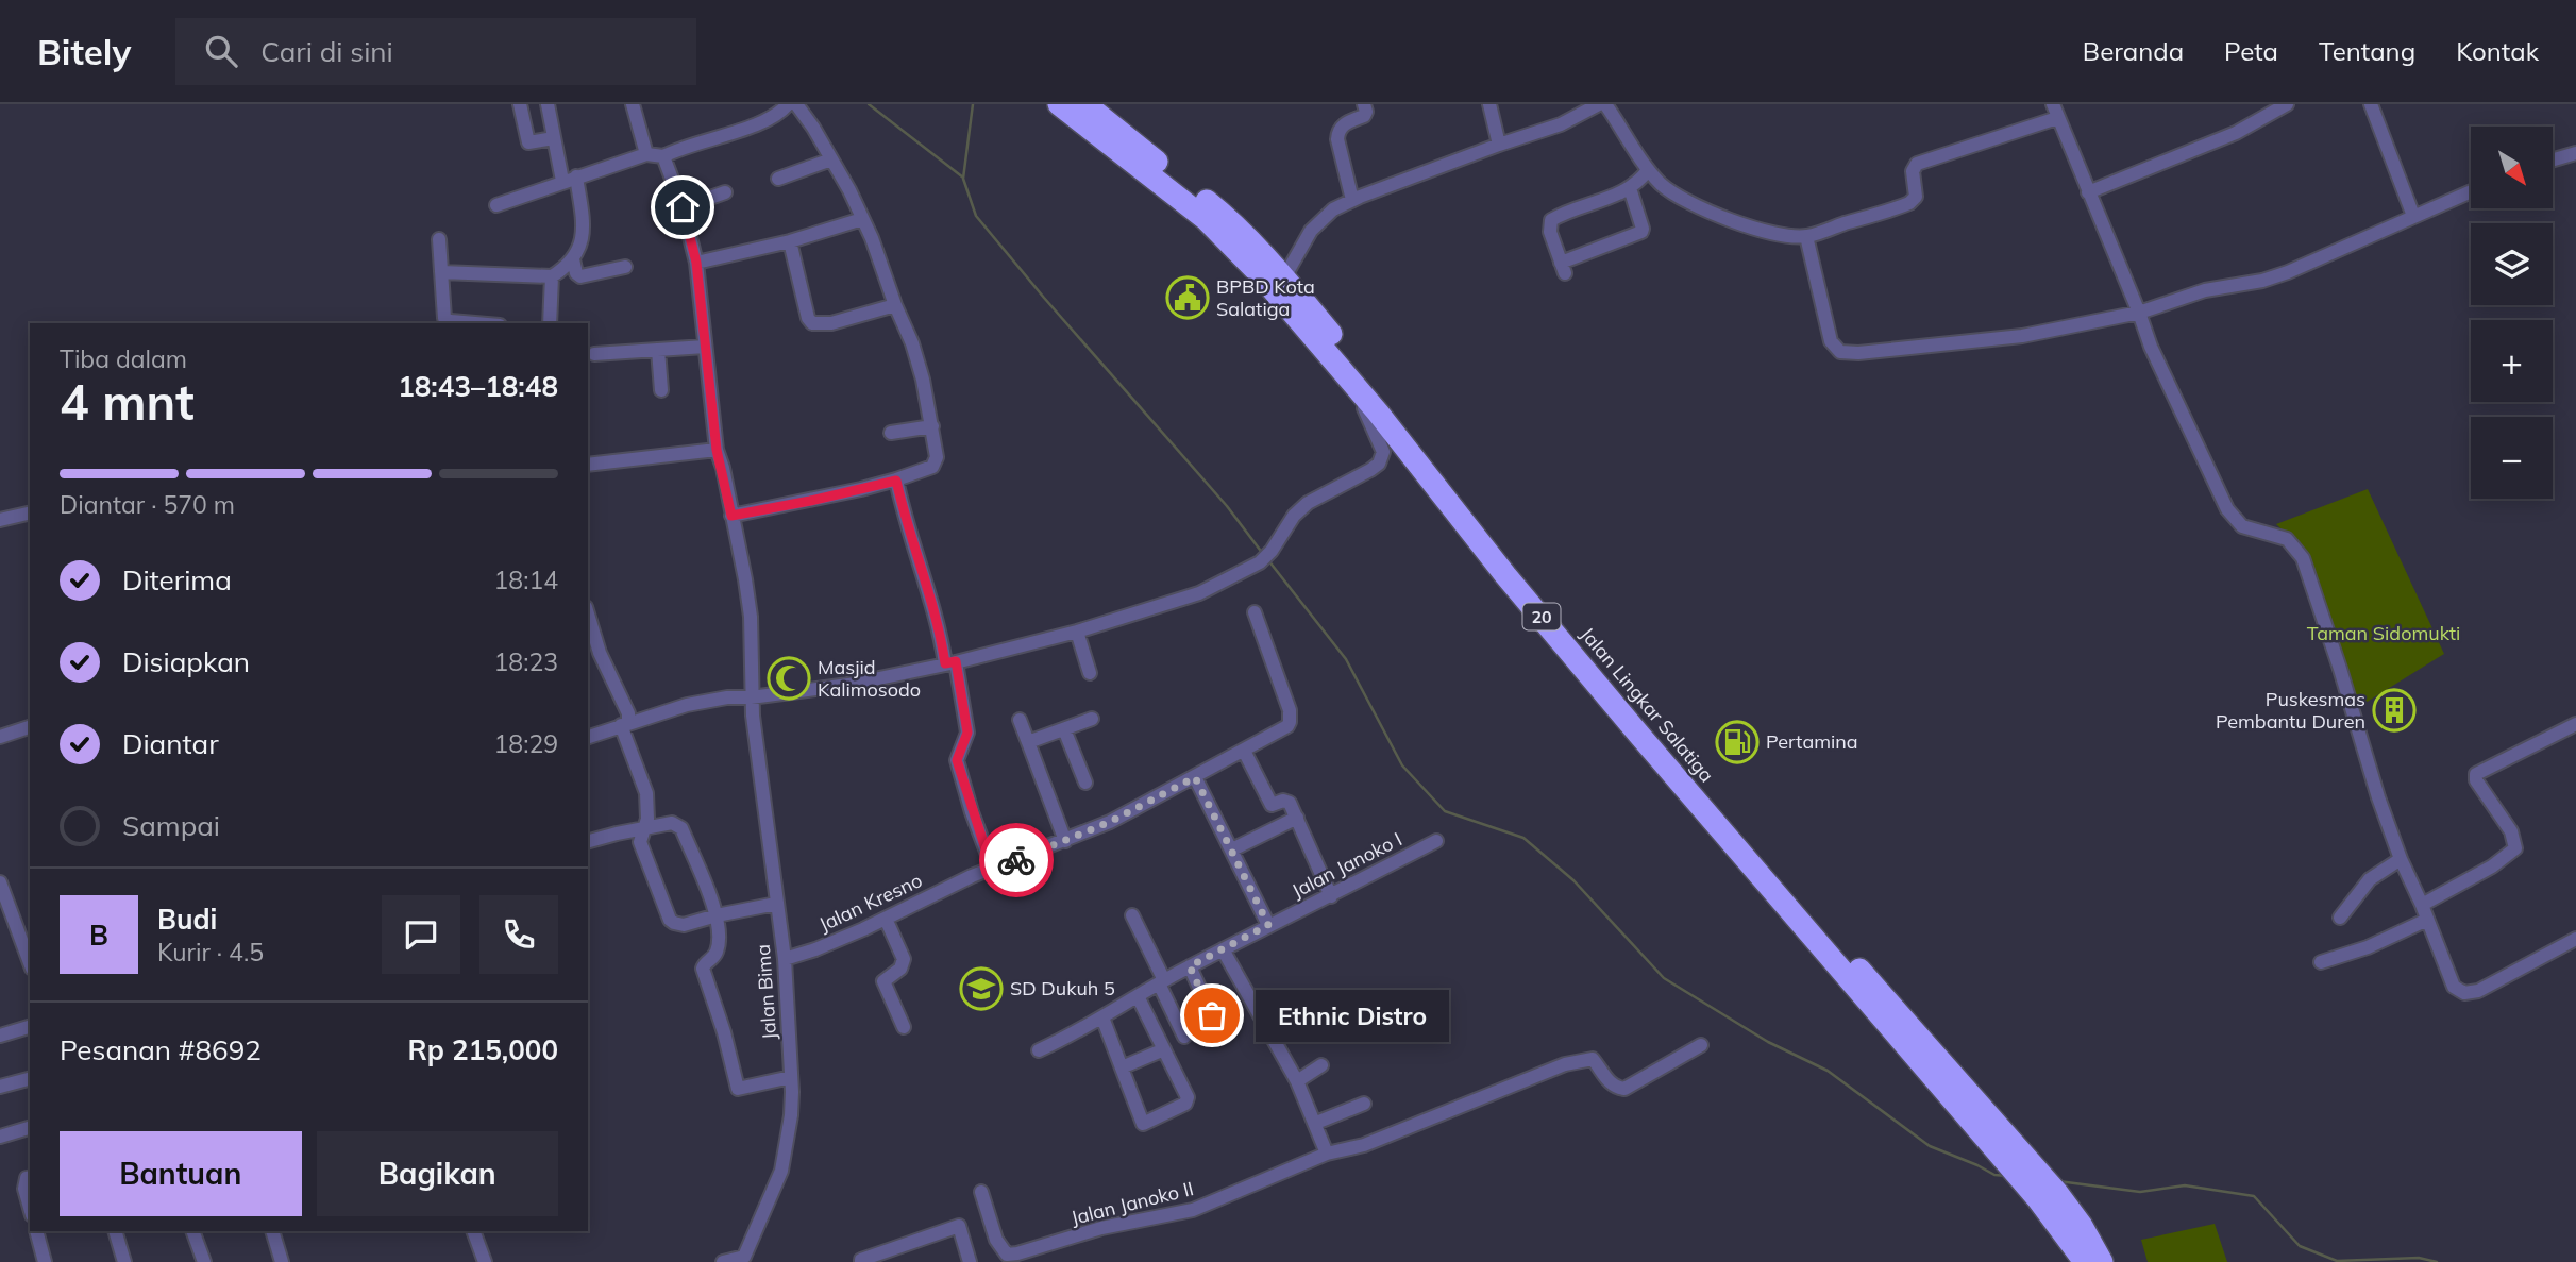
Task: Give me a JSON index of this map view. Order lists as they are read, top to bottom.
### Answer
{
  "streets": {
    "highway": ["20", "Jalan Lingkar Salatiga"],
    "street": [
      "Jalan Janoko I",
      "Jalan Kresno",
      "Jalan Bima",
      "Jalan Janoko II"
    ]
  },
  "crossings": [
    ["Jalan Kresno", "Jalan Bima"]
  ],
  "parks": ["Taman Sidomukti"],
  "places": {
    "public building": ["BPBD Kota Salatiga"],
    "mosque": ["Masjid Kalimosodo"],
    "building": ["Puskesmas Pembantu Duren"],
    "fuel station": ["Pertamina"],
    "school or university": ["SD Dukuh 5"],
    "other": ["Ethnic Distro"]
  },
  "north": "bottom right",
  "page": {
    "header": "Bitely",
    "search": "Cari di sini",
    "nav": [
      "Beranda",
      "Peta",
      "Tentang",
      "Kontak"
    ],
    "map_buttons": ["+", "−"],
    "heading": ["4 mnt", "Tiba dalam", "18:43–18:48"],
    "panel": [
      "Budi",
      "Kurir · 4.5",
      "Pesanan #8692",
      "Rp 215,000"
    ],
    "bar": "Diantar · 570 m",
    "list": [
      ["Diterima", "18:14"],
      ["Disiapkan", "18:23"],
      ["Diantar", "18:29"],
      "Sampai"
    ],
    "round": "B",
    "bubble": "Ethnic Distro",
    "buttons": ["Bantuan", "Bagikan"]
  }
}
